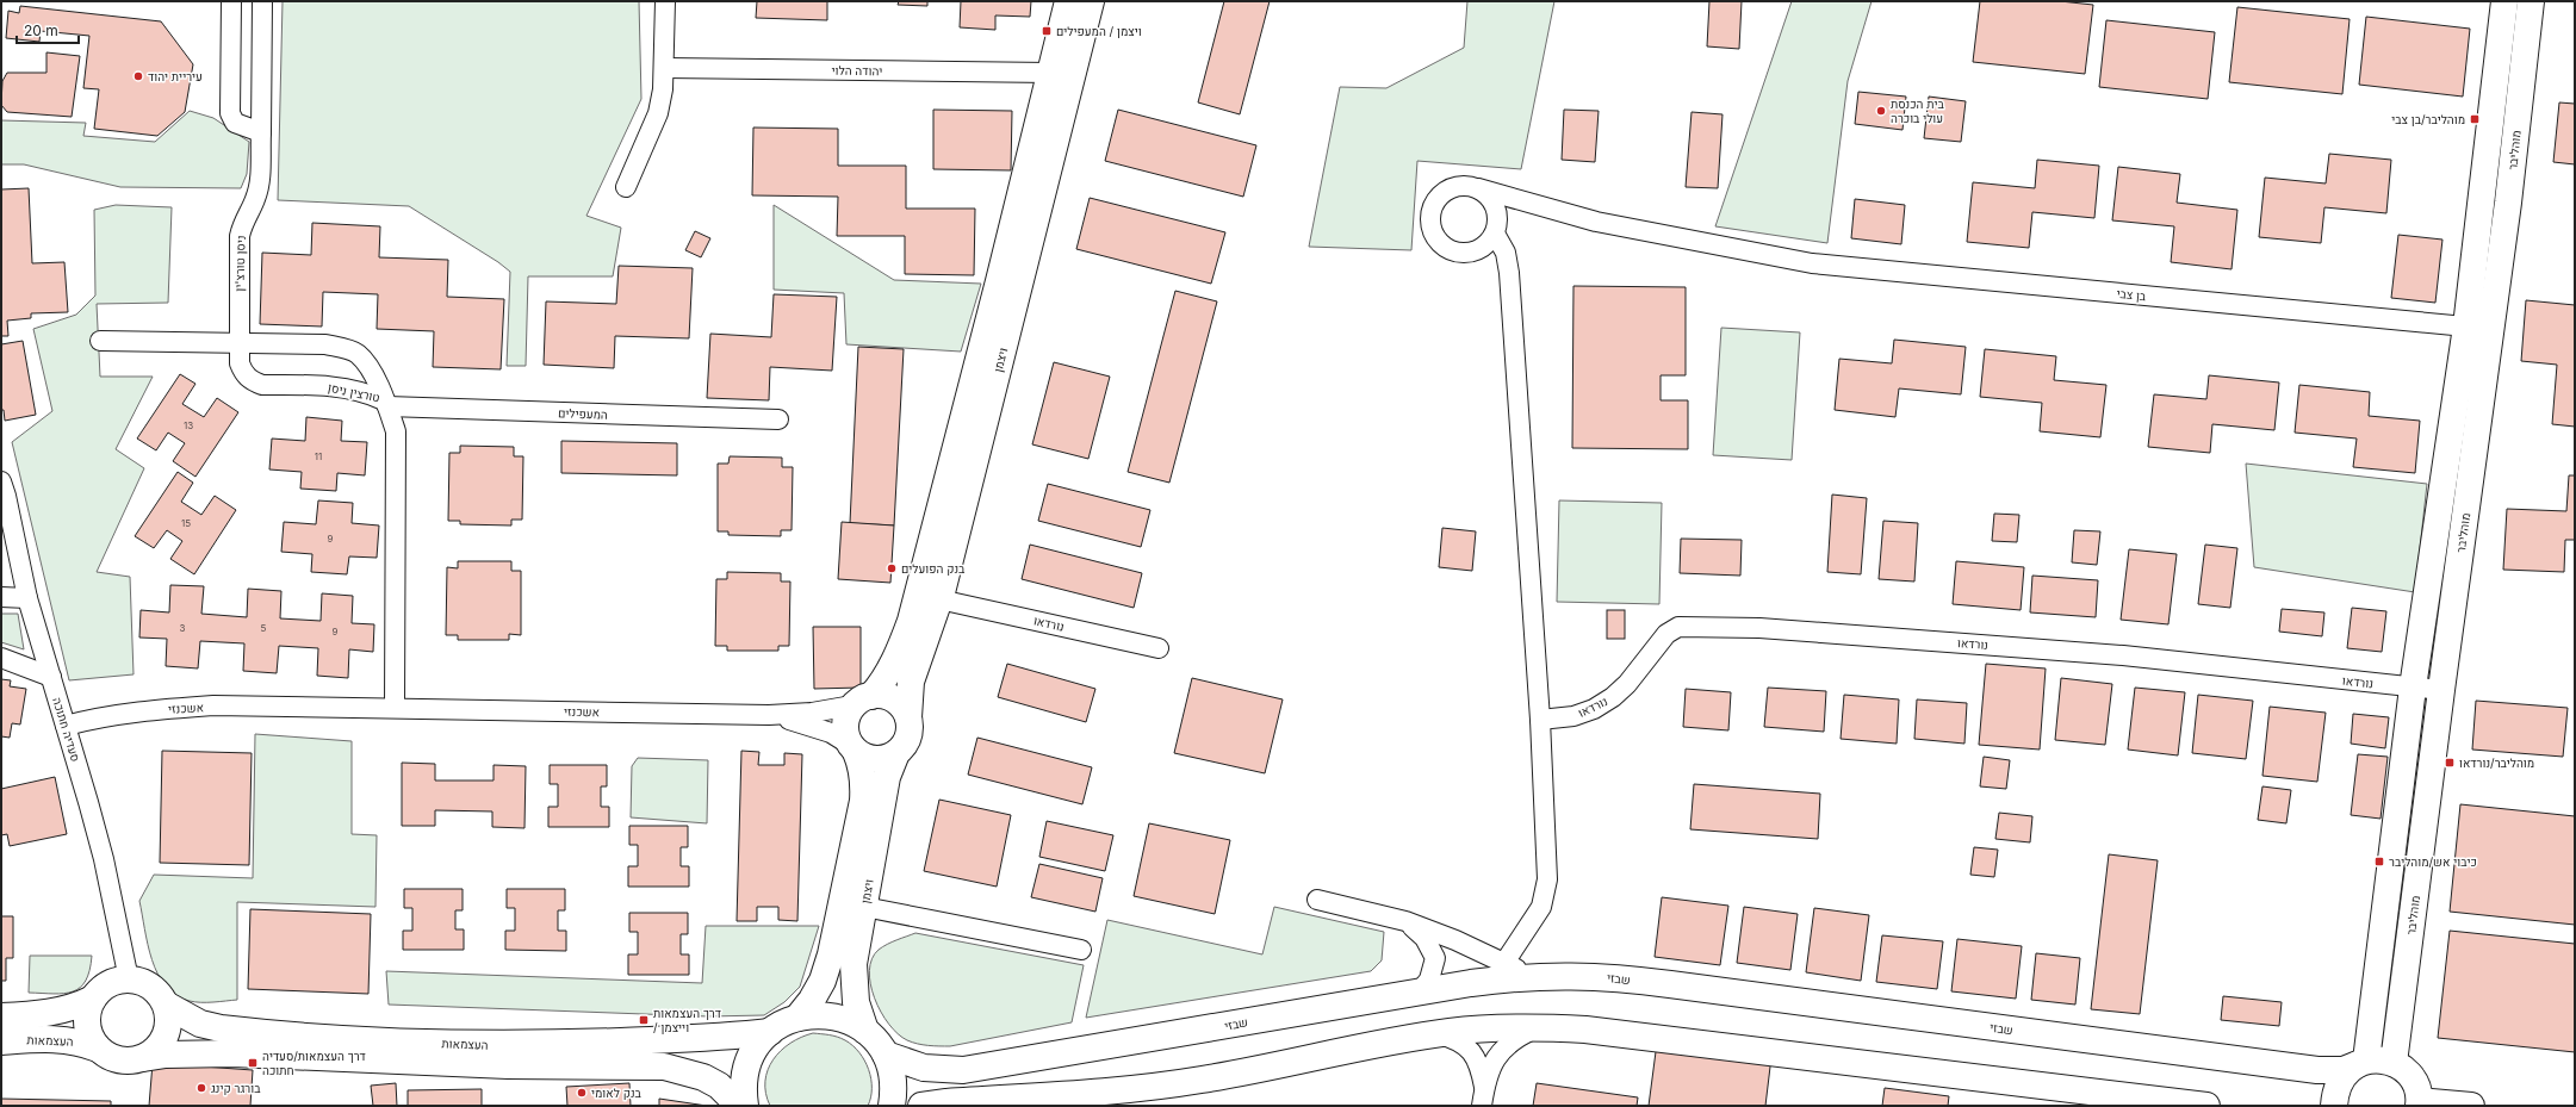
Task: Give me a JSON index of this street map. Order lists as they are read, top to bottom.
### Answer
{
  "streets": {
    "street": [
      "יהודה הלוי",
      "מוהליבר",
      "ניסן טורצ'ין",
      "בן צבי",
      "ויצמן",
      "טורצין ניסן",
      "המעפילים",
      "נורדאו",
      "אשכנזי",
      "סעדיה חתוכה",
      "שבזי",
      "העצמאות"
    ]
  },
  "crossings": [
    ["יהודה הלוי", "ויצמן"],
    ["מוהליבר", "בן צבי"],
    ["מוהליבר", "נורדאו"],
    ["מוהליבר", "שבזי"],
    ["ניסן טורצ'ין", "טורצין ניסן"],
    ["ויצמן", "נורדאו"],
    ["ויצמן", "אשכנזי"],
    ["טורצין ניסן", "המעפילים"],
    ["אשכנזי", "סעדיה חתוכה"],
    ["סעדיה חתוכה", "העצמאות"]
  ],
  "places": {
    "transit": [
      "ויצמן / המעפילים",
      "מוהליבר/בן צבי",
      "מוהליבר/נורדאו",
      "כיבוי אש/מוהליבר",
      "דרך העצמאות / וייצמן",
      "דרך העצמאות/סעדיה חתוכה"
    ],
    "other": [
      "עיריית יהוד",
      "בית הכנסת עולי בוכרה",
      "בנק הפועלים",
      "בורגר קינג",
      "בנק לאומי"
    ]
  },
  "house_numbers": [
    "13",
    "11",
    "15",
    "9",
    "3",
    "5",
    "9"
  ],
  "scale_bar": "20 m"
}
